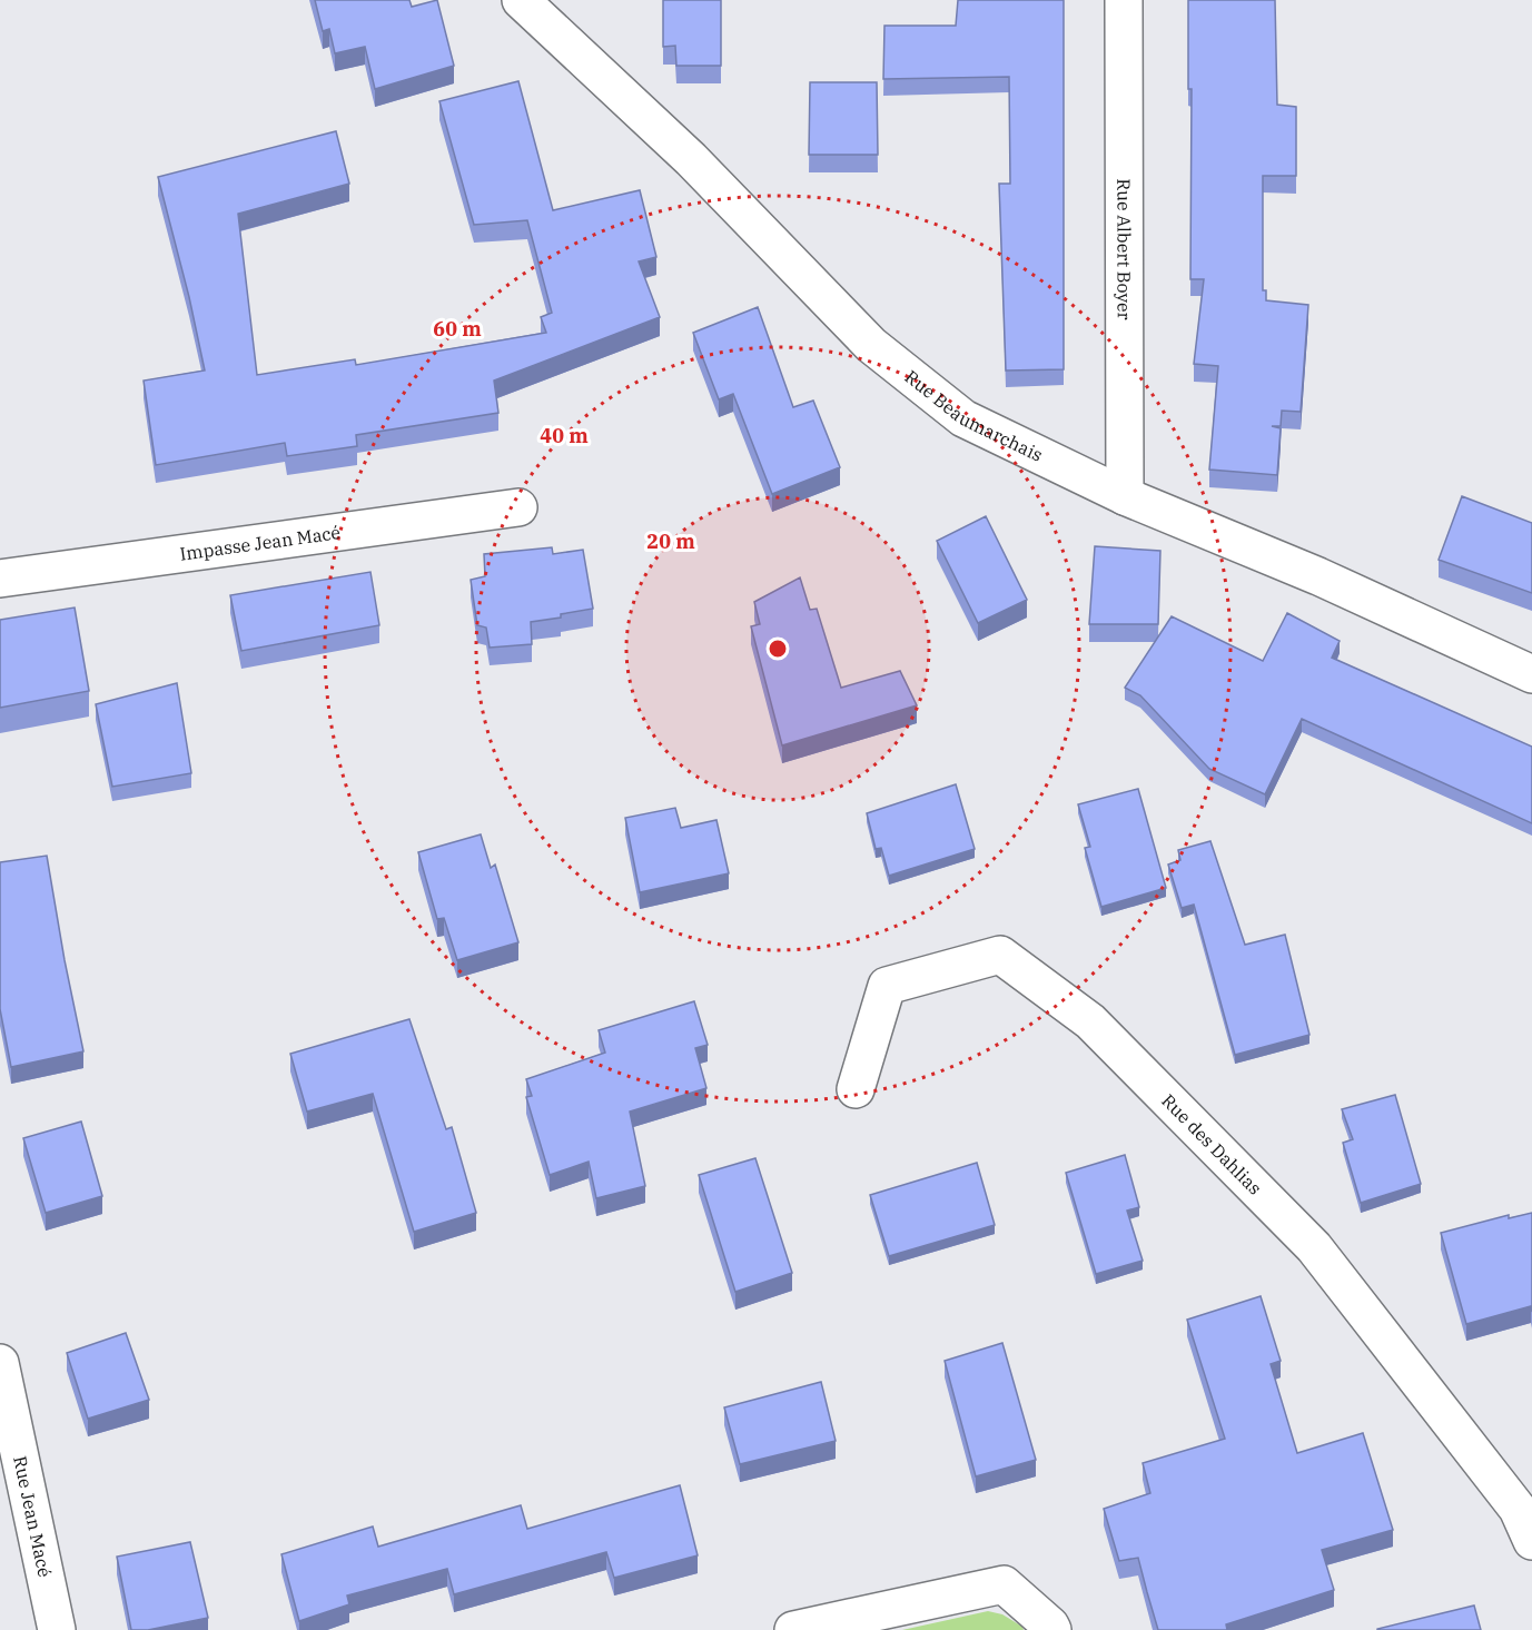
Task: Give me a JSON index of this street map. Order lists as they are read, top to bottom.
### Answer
{
  "streets": {
    "street": [
      "Rue Albert Boyer",
      "Rue Beaumarchais",
      "Impasse Jean Macé",
      "Rue des Dahlias",
      "Rue Jean Macé"
    ]
  },
  "crossings": [
    ["Rue Albert Boyer", "Rue Beaumarchais"]
  ],
  "rings": ["60 m", "40 m", "20 m"]
}
